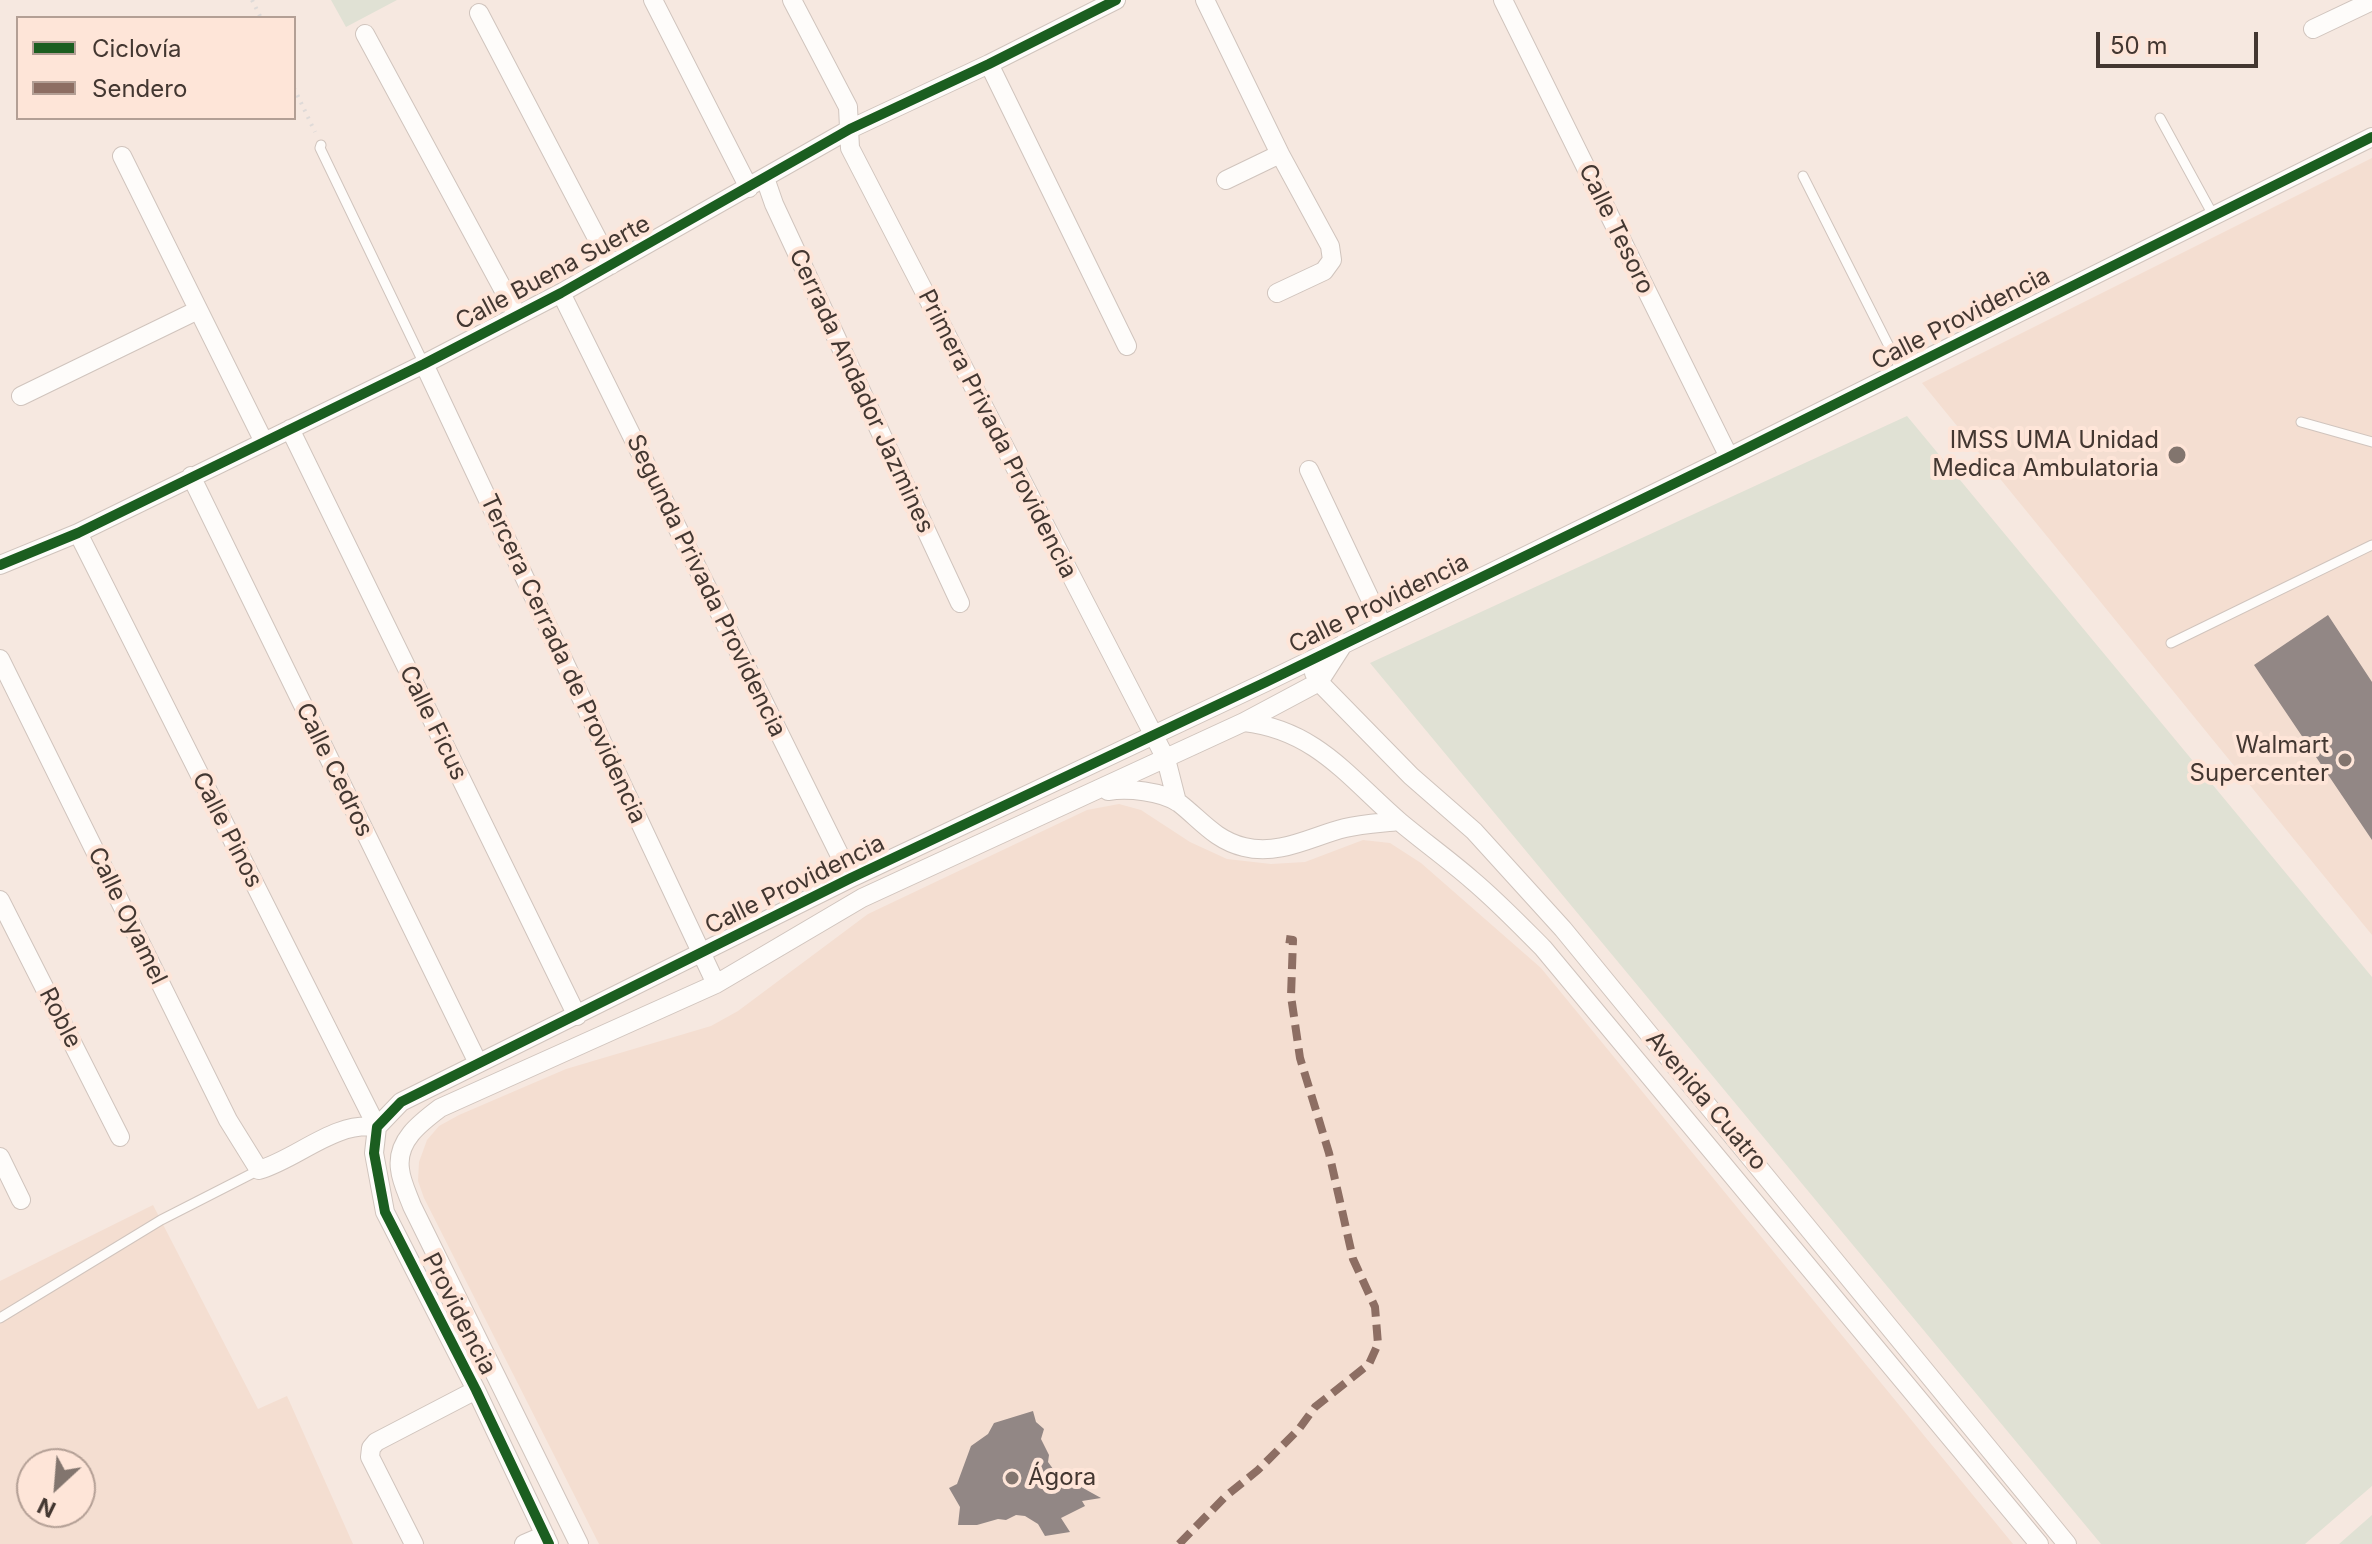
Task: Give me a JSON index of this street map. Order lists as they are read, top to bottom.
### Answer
{
  "streets": {
    "street": [
      "Calle Tesoro",
      "Calle Buena Suerte",
      "Calle Providencia",
      "Cerrada Andador Jazmines",
      "Primera Privada Providencia",
      "Segunda Privada Providencia",
      "Tercera Cerrada de Providencia",
      "Calle Ficus",
      "Calle Cedros",
      "Calle Pinos",
      "Calle Oyamel",
      "Roble",
      "Avenida Cuatro",
      "Providencia"
    ]
  },
  "crossings": [
    ["Calle Tesoro", "Calle Providencia"],
    ["Calle Buena Suerte", "Cerrada Andador Jazmines"],
    ["Calle Buena Suerte", "Primera Privada Providencia"],
    ["Calle Buena Suerte", "Segunda Privada Providencia"],
    ["Calle Buena Suerte", "Tercera Cerrada de Providencia"],
    ["Calle Buena Suerte", "Calle Ficus"],
    ["Calle Buena Suerte", "Calle Cedros"],
    ["Calle Buena Suerte", "Calle Pinos"],
    ["Calle Providencia", "Primera Privada Providencia"],
    ["Calle Providencia", "Segunda Privada Providencia"],
    ["Calle Providencia", "Tercera Cerrada de Providencia"],
    ["Calle Providencia", "Calle Ficus"],
    ["Calle Providencia", "Calle Cedros"],
    ["Calle Providencia", "Calle Pinos"],
    ["Calle Providencia", "Avenida Cuatro"],
    ["Calle Providencia", "Providencia"],
    ["Calle Pinos", "Providencia"]
  ],
  "places": ["IMSS UMA Unidad Medica Ambulatoria", "Walmart Supercenter", "Ágora"],
  "legend": ["Ciclovía", "Sendero"],
  "scale_bar": "50 m",
  "north": "bottom left"
}
